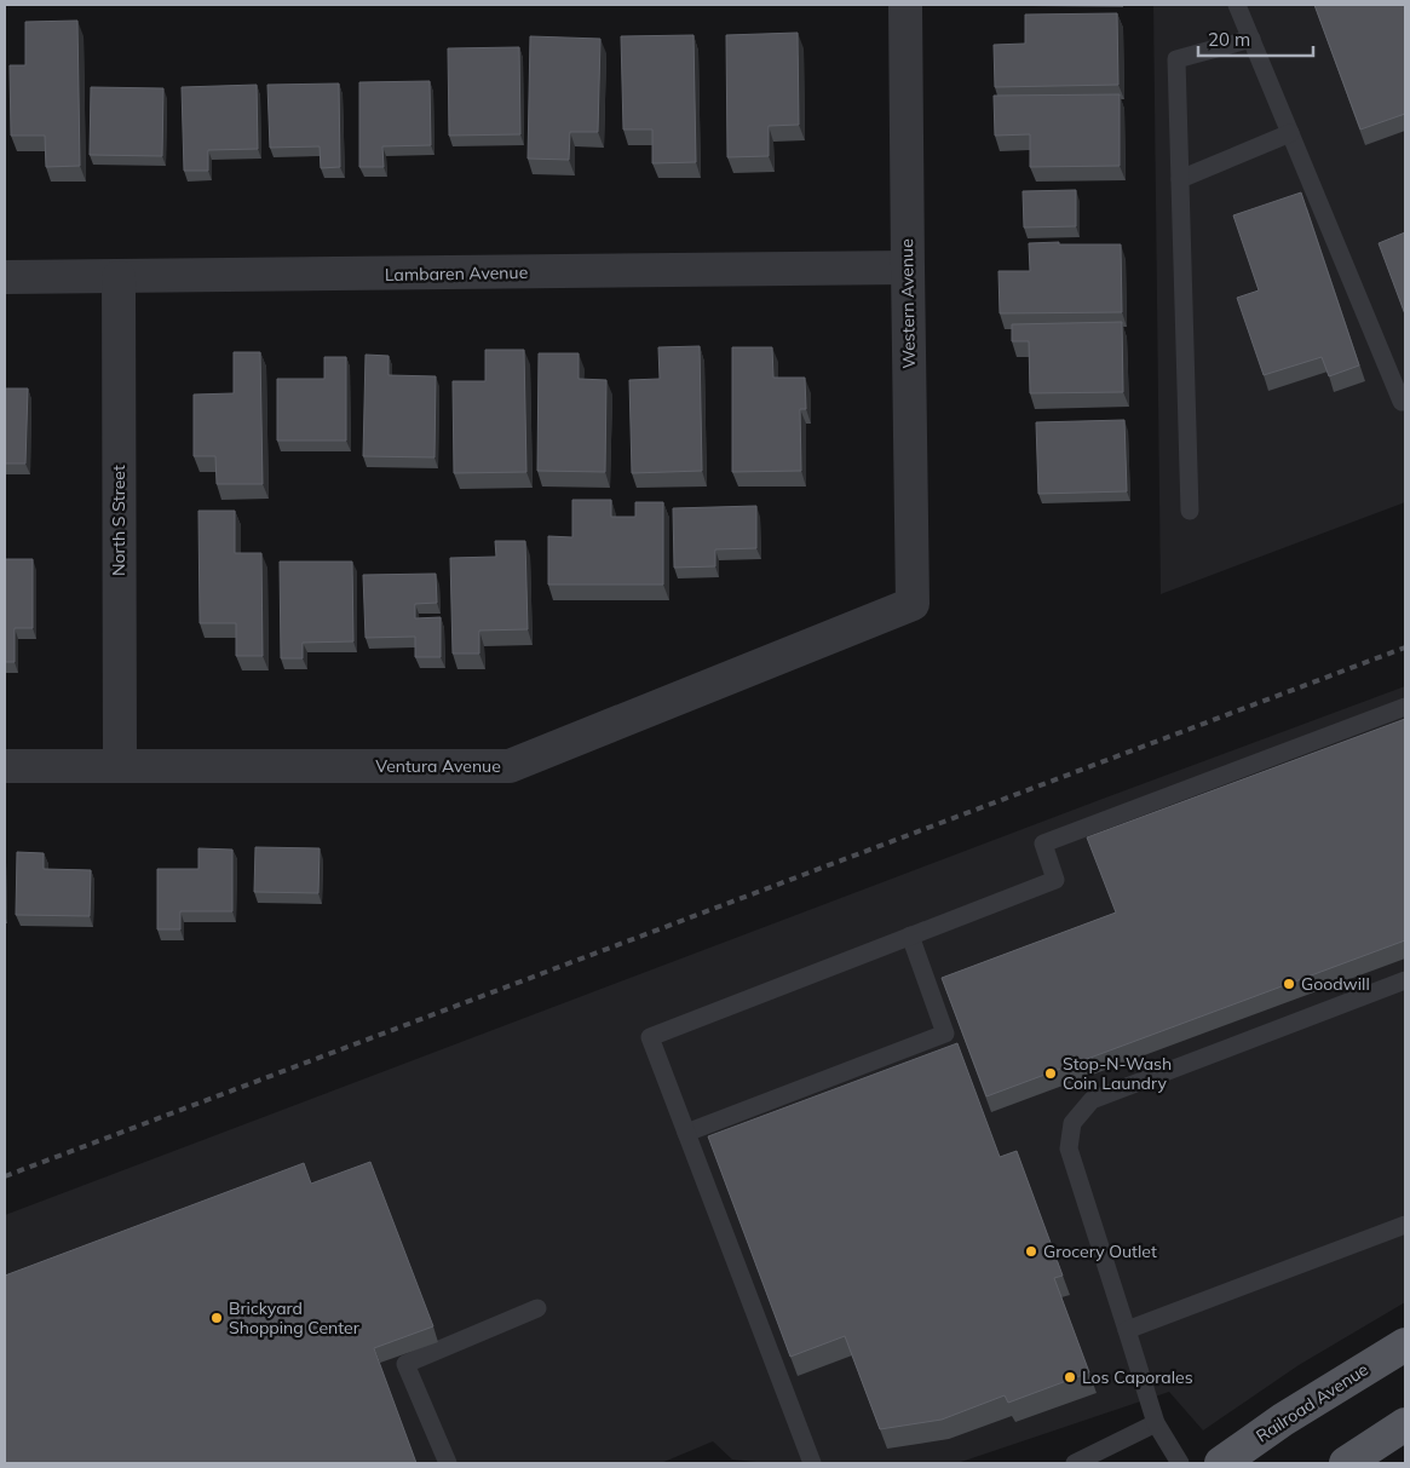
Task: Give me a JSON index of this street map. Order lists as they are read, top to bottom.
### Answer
{
  "streets": {
    "main road": ["Railroad Avenue"],
    "street": [
      "Lambaren Avenue",
      "Western Avenue",
      "North S Street",
      "Ventura Avenue"
    ]
  },
  "crossings": [
    ["Lambaren Avenue", "Western Avenue"],
    ["Lambaren Avenue", "North S Street"],
    ["Western Avenue", "Ventura Avenue"],
    ["North S Street", "Ventura Avenue"]
  ],
  "places": [
    "Goodwill",
    "Stop-N-Wash Coin Laundry",
    "Grocery Outlet",
    "Brickyard Shopping Center",
    "Los Caporales"
  ],
  "scale_bar": "20 m"
}
